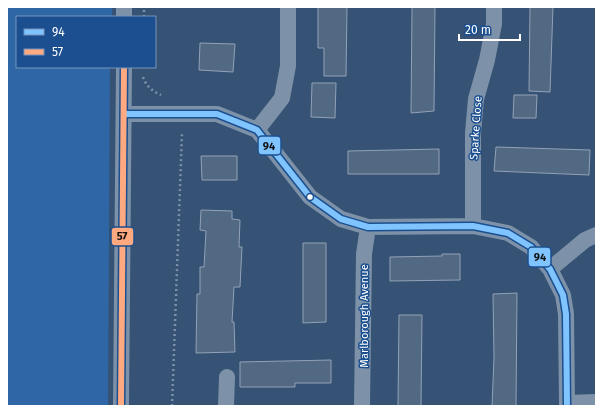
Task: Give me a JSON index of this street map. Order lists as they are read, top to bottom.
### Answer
{
  "streets": {
    "street": ["Sparke Close", "Marlborough Avenue"]
  },
  "lines": ["transit line 57", "transit line 94"],
  "legend": ["94", "57"],
  "scale_bar": "20 m"
}
